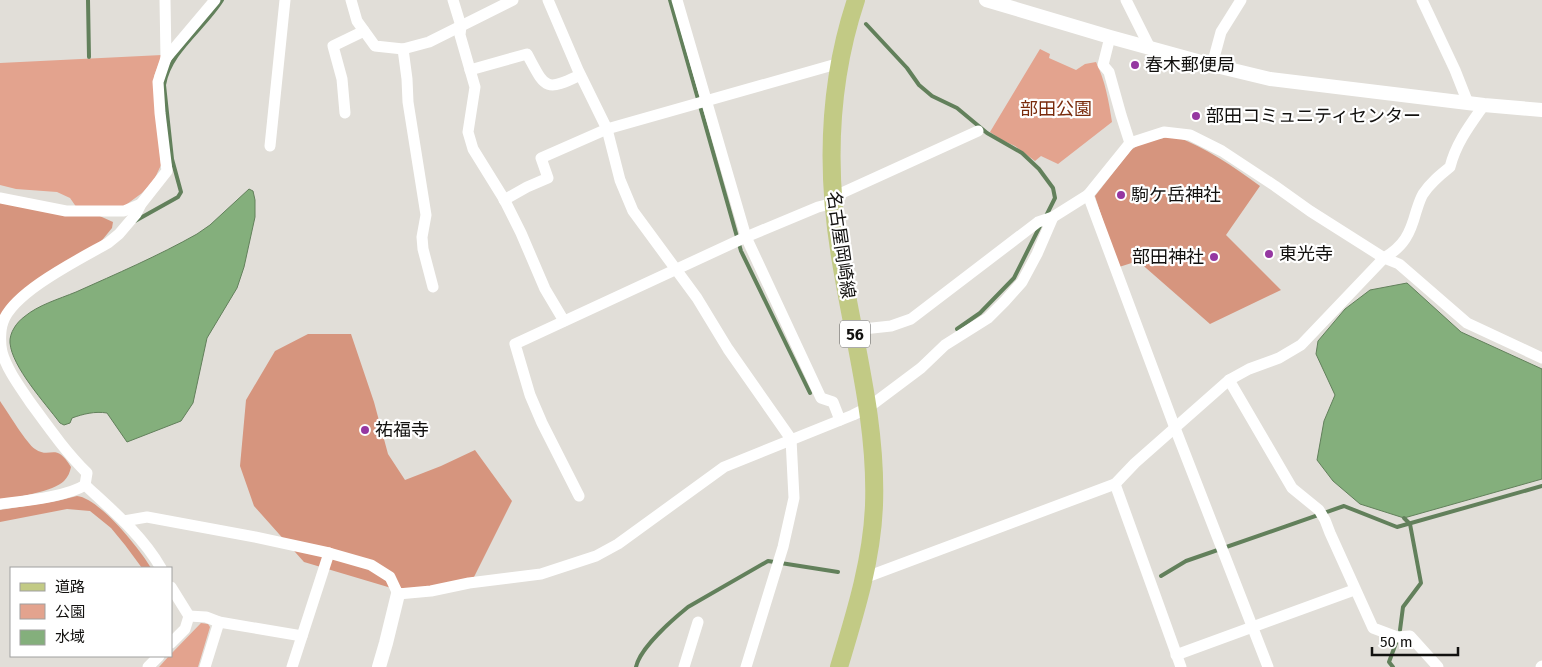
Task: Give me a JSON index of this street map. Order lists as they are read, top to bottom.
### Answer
{
  "streets": {
    "main road": ["名古屋岡崎線", "56"]
  },
  "parks": ["部田公園"],
  "places": [
    "春木郵便局",
    "部田コミュニティセンター",
    "駒ケ岳神社",
    "東光寺",
    "部田神社",
    "祐福寺"
  ],
  "legend": ["道路", "公園", "水域"],
  "scale_bar": "50 m"
}
